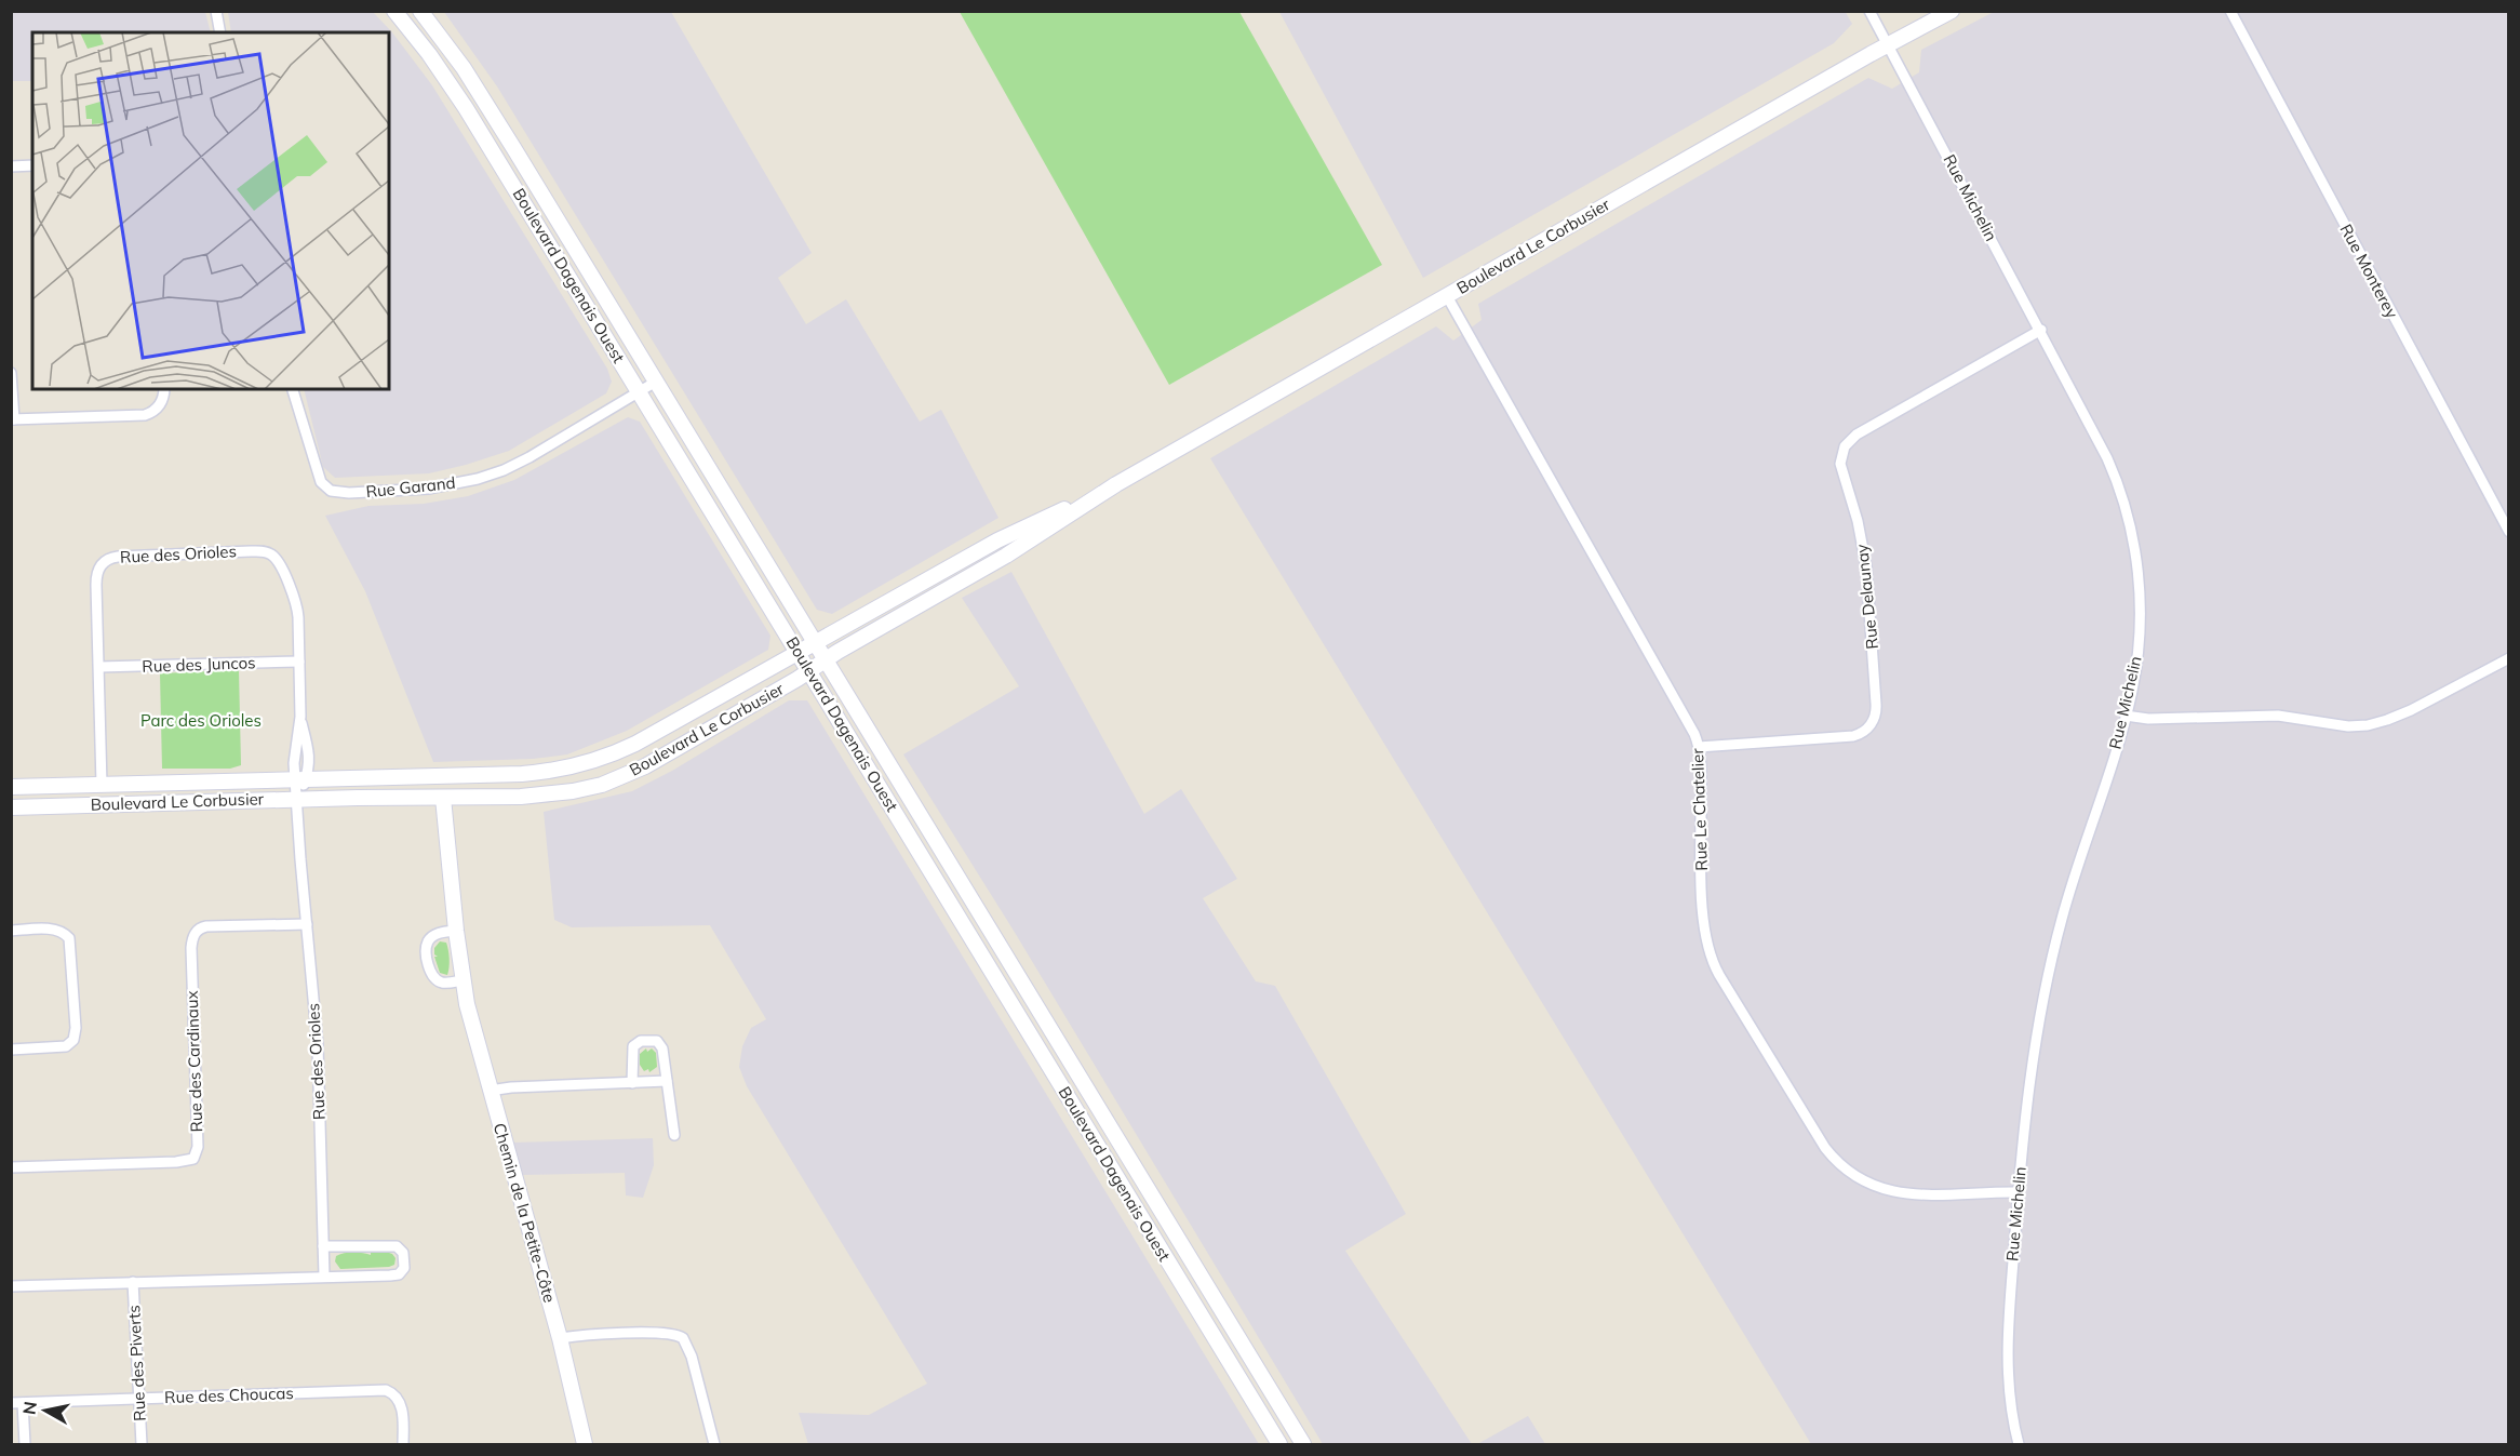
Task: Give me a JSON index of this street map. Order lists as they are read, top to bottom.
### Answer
{
  "streets": {
    "street": [
      "Rue Michelin",
      "Boulevard Le Corbusier",
      "Rue Monterey",
      "Boulevard Dagenais Ouest",
      "Rue Garand",
      "Rue des Orioles",
      "Rue Delaunay",
      "Rue des Juncos",
      "Rue Le Chatelier",
      "Rue des Cardinaux",
      "Chemin de la Petite-Côte",
      "Rue des Piverts",
      "Rue des Choucas"
    ]
  },
  "crossings": [
    ["Rue Michelin", "Boulevard Le Corbusier"],
    ["Rue Michelin", "Rue Delaunay"],
    ["Rue Michelin", "Rue Le Chatelier"],
    ["Boulevard Le Corbusier", "Boulevard Dagenais Ouest"],
    ["Boulevard Le Corbusier", "Rue des Orioles"],
    ["Boulevard Le Corbusier", "Rue Le Chatelier"],
    ["Boulevard Le Corbusier", "Chemin de la Petite-Côte"],
    ["Boulevard Dagenais Ouest", "Rue Garand"],
    ["Rue des Orioles", "Rue des Juncos"],
    ["Rue des Orioles", "Rue des Cardinaux"],
    ["Rue Delaunay", "Rue Le Chatelier"],
    ["Rue des Piverts", "Rue des Choucas"]
  ],
  "parks": ["Parc des Orioles"],
  "north": "left"
}
